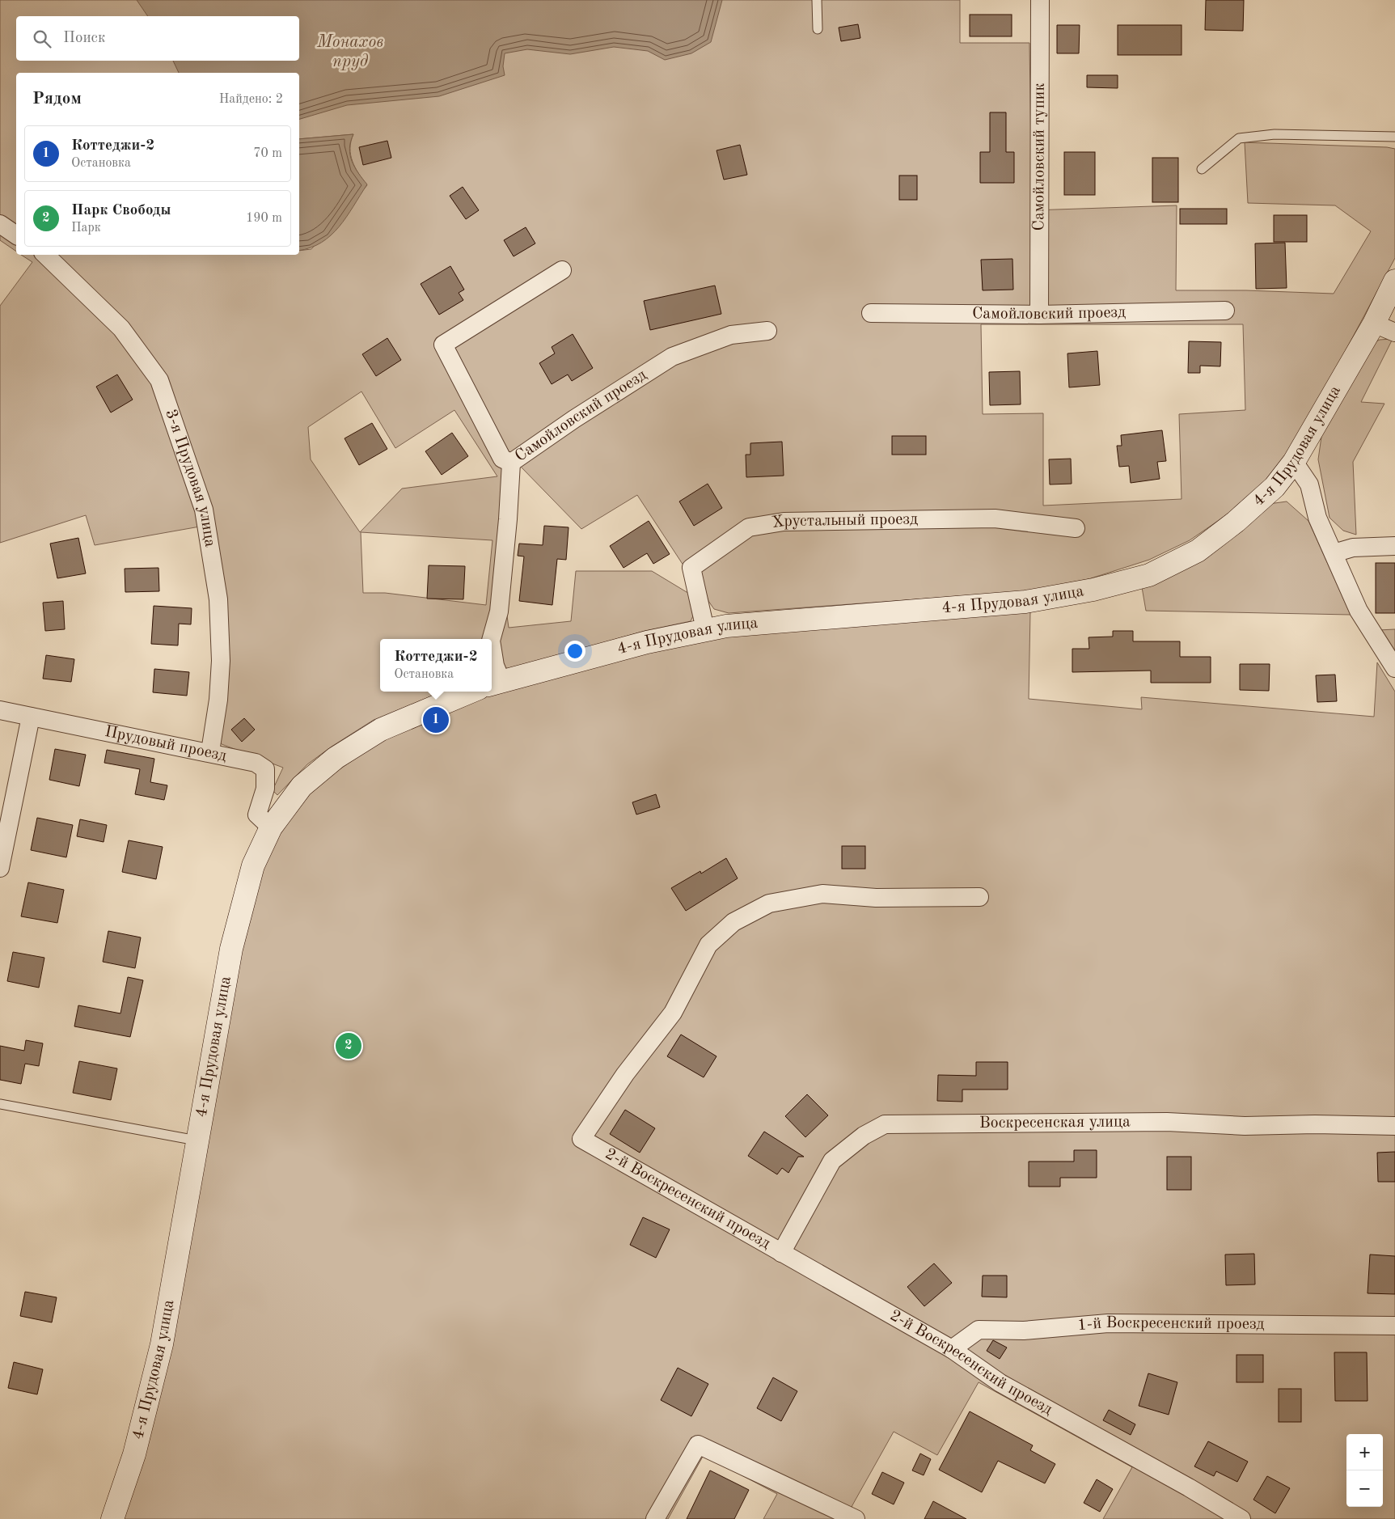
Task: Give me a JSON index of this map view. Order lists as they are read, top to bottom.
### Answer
{
  "streets": {
    "main road": ["4-я Прудовая улица"],
    "street": [
      "Самойловский тупик",
      "Самойловский проезд",
      "3-я Прудовая улица",
      "Хрустальный проезд",
      "Прудовый проезд",
      "Воскресенская улица",
      "2-й Воскресенский проезд",
      "1-й Воскресенский проезд"
    ]
  },
  "crossings": [
    ["Самойловский тупик", "Самойловский проезд"],
    ["Самойловский проезд", "4-я Прудовая улица"],
    ["4-я Прудовая улица", "Хрустальный проезд"],
    ["4-я Прудовая улица", "Прудовый проезд"],
    ["3-я Прудовая улица", "Прудовый проезд"],
    ["Воскресенская улица", "2-й Воскресенский проезд"],
    ["2-й Воскресенский проезд", "1-й Воскресенский проезд"]
  ],
  "water": ["Монахов пруд"],
  "page": {
    "search": "Поиск",
    "heading": ["Рядом", "Найдено: 2"],
    "list": [
      {
        "mark": "1",
        "name": "Коттеджи-2",
        "note": "Остановка",
        "value": "70 m"
      },
      {
        "mark": "2",
        "name": "Парк Свободы",
        "note": "Парк",
        "value": "190 m"
      }
    ],
    "popup": ["Коттеджи-2", "Остановка"],
    "pins": ["1", "2"],
    "map_buttons": ["+", "−"]
  }
}
